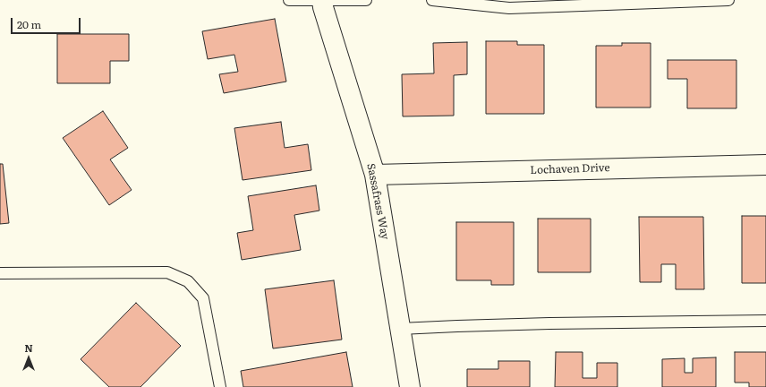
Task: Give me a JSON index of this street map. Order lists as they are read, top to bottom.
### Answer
{
  "streets": {
    "street": ["Lochaven Drive", "Sassafrass Way"]
  },
  "crossings": [
    ["Lochaven Drive", "Sassafrass Way"]
  ],
  "scale_bar": "20 m",
  "north": "top"
}
